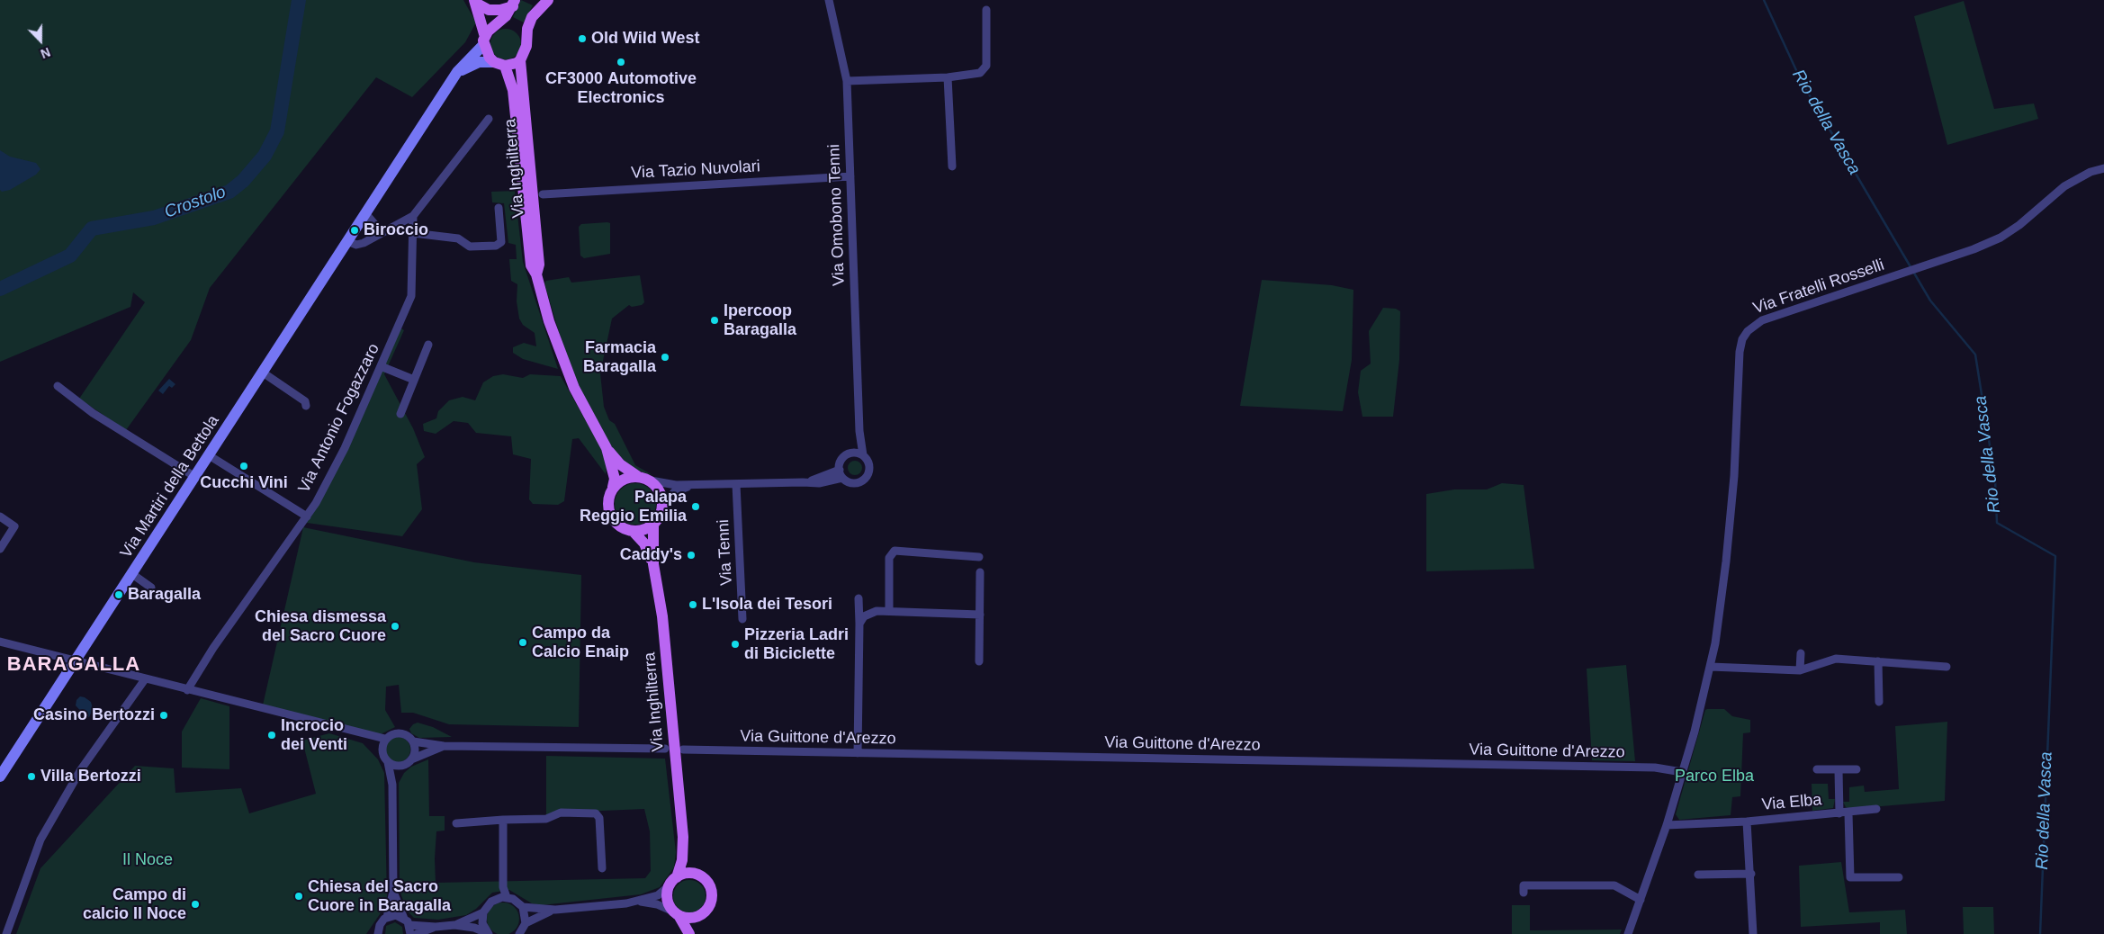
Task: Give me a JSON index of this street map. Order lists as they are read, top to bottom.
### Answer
{
  "streets": {
    "main road": ["Via Inghilterra", "Via Martiri della Bettola"],
    "street": [
      "Via Tazio Nuvolari",
      "Via Omobono Tenni",
      "Via Fratelli Rosselli",
      "Via Antonio Fogazzaro",
      "Via Tenni",
      "Via Guittone d'Arezzo",
      "Via Elba"
    ]
  },
  "crossings": [
    ["Via Inghilterra", "Via Omobono Tenni"],
    ["Via Tazio Nuvolari", "Via Omobono Tenni"],
    ["Via Omobono Tenni", "Via Tenni"],
    ["Via Fratelli Rosselli", "Via Guittone d'Arezzo"],
    ["Via Fratelli Rosselli", "Via Elba"]
  ],
  "districts": ["BARAGALLA"],
  "water": ["Rio della Vasca", "Crostolo"],
  "parks": ["Parco Elba", "Il Noce"],
  "places": [
    "Old Wild West",
    "CF3000 Automotive Electronics",
    "Biroccio",
    "Ipercoop Baragalla",
    "Farmacia Baragalla",
    "Cucchi Vini",
    "Palapa Reggio Emilia",
    "Caddy's",
    "Baragalla",
    "L'Isola dei Tesori",
    "Chiesa dismessa del Sacro Cuore",
    "Campo da Calcio Enaip",
    "Pizzeria Ladri di Biciclette",
    "Casino Bertozzi",
    "Incrocio dei Venti",
    "Villa Bertozzi",
    "Chiesa del Sacro Cuore in Baragalla",
    "Campo di calcio Il Noce"
  ],
  "north": "bottom"
}
